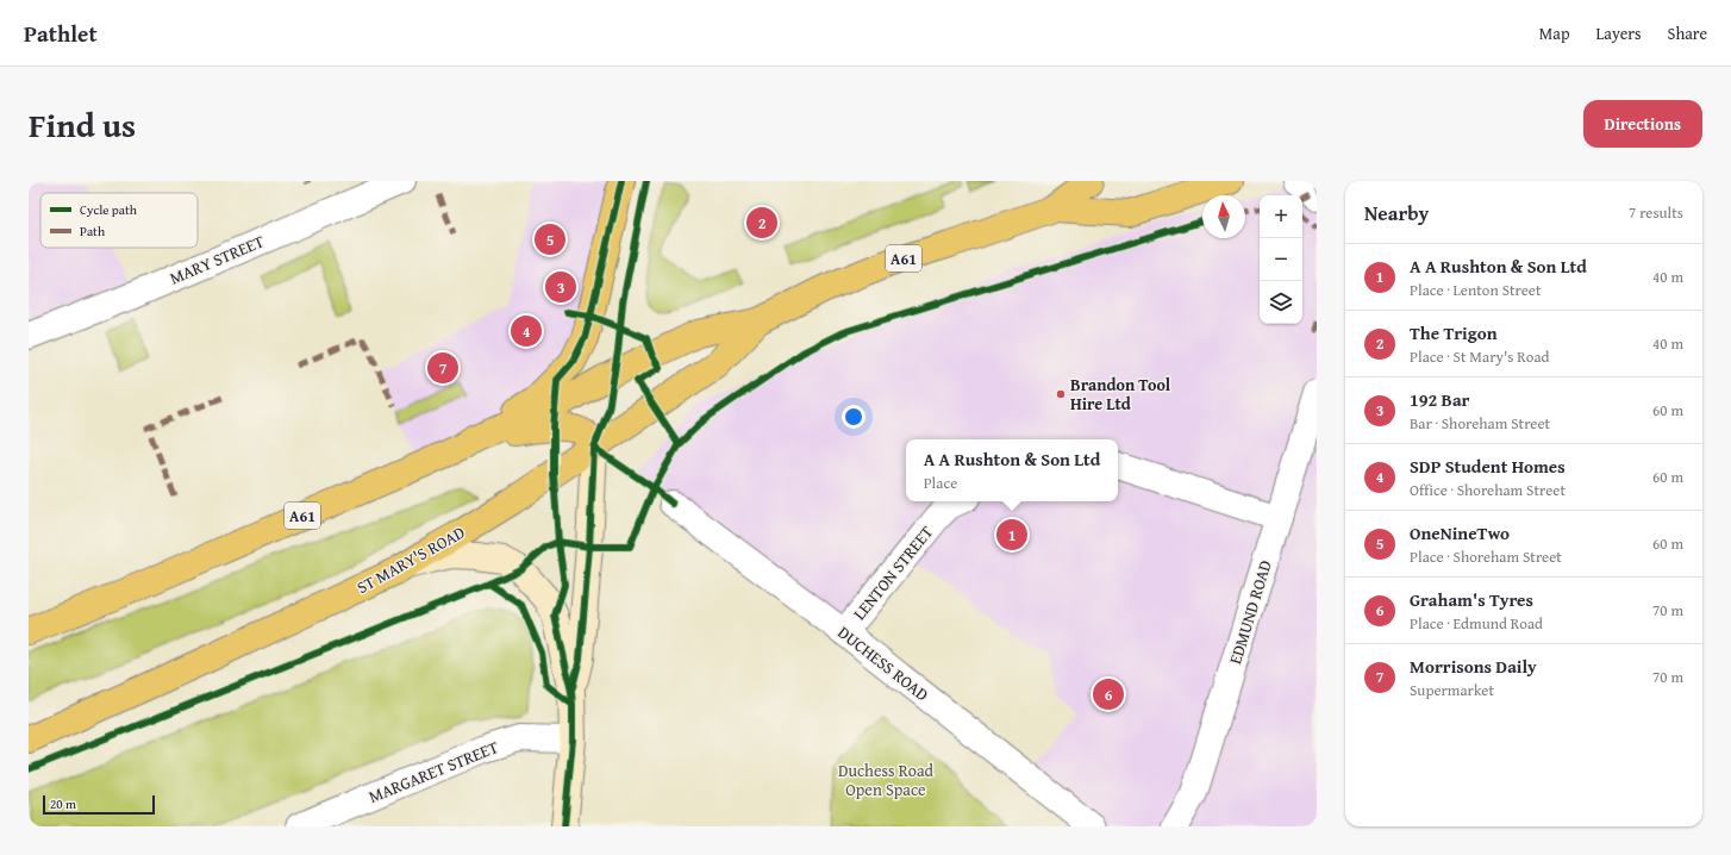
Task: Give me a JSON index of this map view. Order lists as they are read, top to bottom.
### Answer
{
  "streets": {
    "highway": ["A61", "ST MARY'S ROAD"],
    "street": [
      "MARY STREET",
      "LENTON STREET",
      "EDMUND ROAD",
      "DUCHESS ROAD",
      "MARGARET STREET"
    ]
  },
  "crossings": [
    ["A61", "ST MARY'S ROAD"],
    ["LENTON STREET", "DUCHESS ROAD"]
  ],
  "parks": ["Duchess Road Open Space"],
  "places": ["Brandon Tool Hire Ltd"],
  "legend": ["Cycle path", "Path"],
  "scale_bar": "20 m",
  "north": "top",
  "page": {
    "header": "Pathlet",
    "nav": ["Map", "Layers", "Share"],
    "title": "Find us",
    "buttons": "Directions",
    "heading": ["Nearby", "7 results"],
    "map_buttons": ["+", "−"],
    "pins": [
      "2",
      "5",
      "3",
      "4",
      "7",
      "1",
      "6"
    ],
    "list": [
      {
        "mark": "1",
        "name": "A A Rushton & Son Ltd",
        "note": "Place · Lenton Street",
        "value": "40 m"
      },
      {
        "mark": "2",
        "name": "The Trigon",
        "note": "Place · St Mary's Road",
        "value": "40 m"
      },
      {
        "mark": "3",
        "name": "192 Bar",
        "note": "Bar · Shoreham Street",
        "value": "60 m"
      },
      {
        "mark": "4",
        "name": "SDP Student Homes",
        "note": "Office · Shoreham Street",
        "value": "60 m"
      },
      {
        "mark": "5",
        "name": "OneNineTwo",
        "note": "Place · Shoreham Street",
        "value": "60 m"
      },
      {
        "mark": "6",
        "name": "Graham's Tyres",
        "note": "Place · Edmund Road",
        "value": "70 m"
      },
      {
        "mark": "7",
        "name": "Morrisons Daily",
        "note": "Supermarket",
        "value": "70 m"
      }
    ],
    "popup": ["A A Rushton & Son Ltd", "Place"],
    "scale": "20 m"
  }
}
